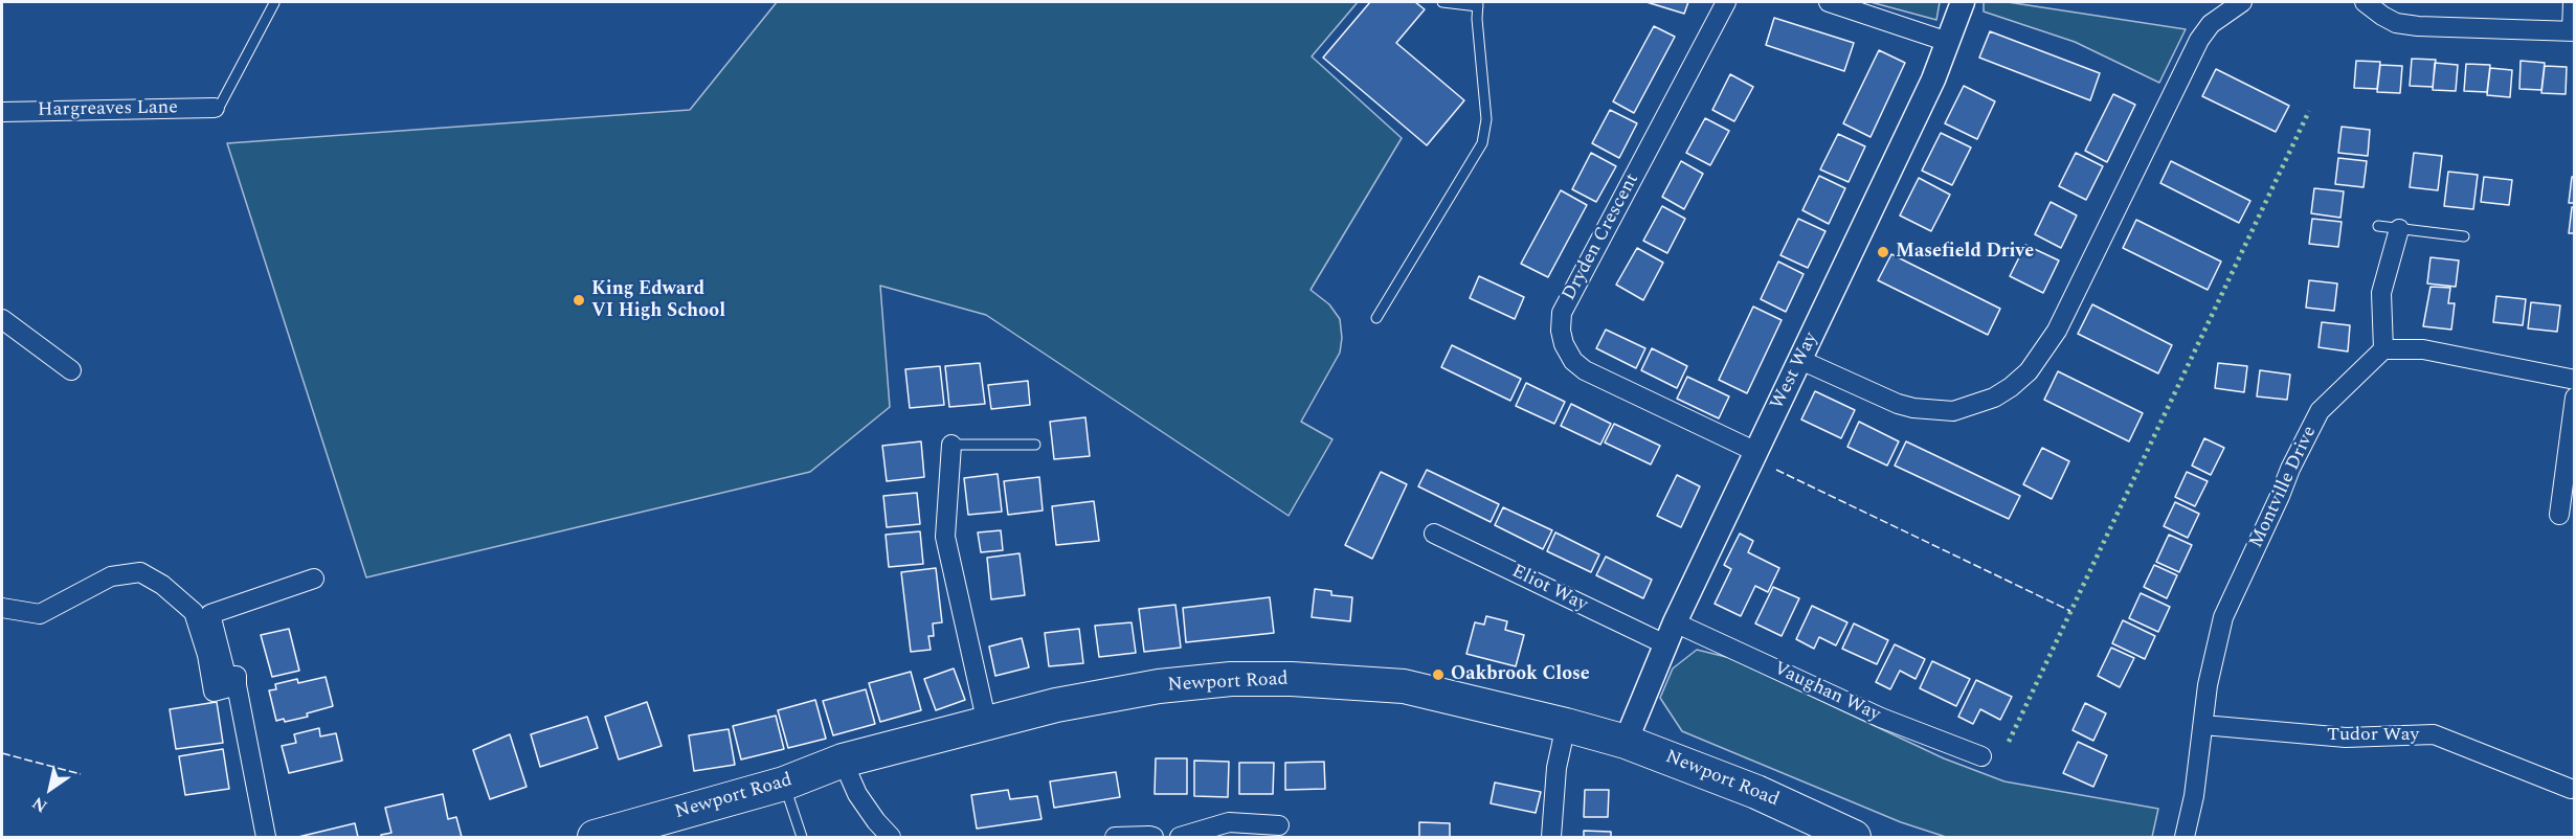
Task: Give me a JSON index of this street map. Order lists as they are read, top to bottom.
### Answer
{
  "streets": {
    "highway": ["Newport Road"],
    "street": [
      "Hargreaves Lane",
      "Dryden Crescent",
      "West Way",
      "Montville Drive",
      "Eliot Way",
      "Vaughan Way",
      "Tudor Way"
    ]
  },
  "crossings": [
    ["Dryden Crescent", "West Way"],
    ["West Way", "Eliot Way"],
    ["West Way", "Newport Road"],
    ["West Way", "Vaughan Way"],
    ["Montville Drive", "Tudor Way"]
  ],
  "places": ["Masefield Drive", "King Edward VI High School", "Oakbrook Close"],
  "north": "bottom left"
}
